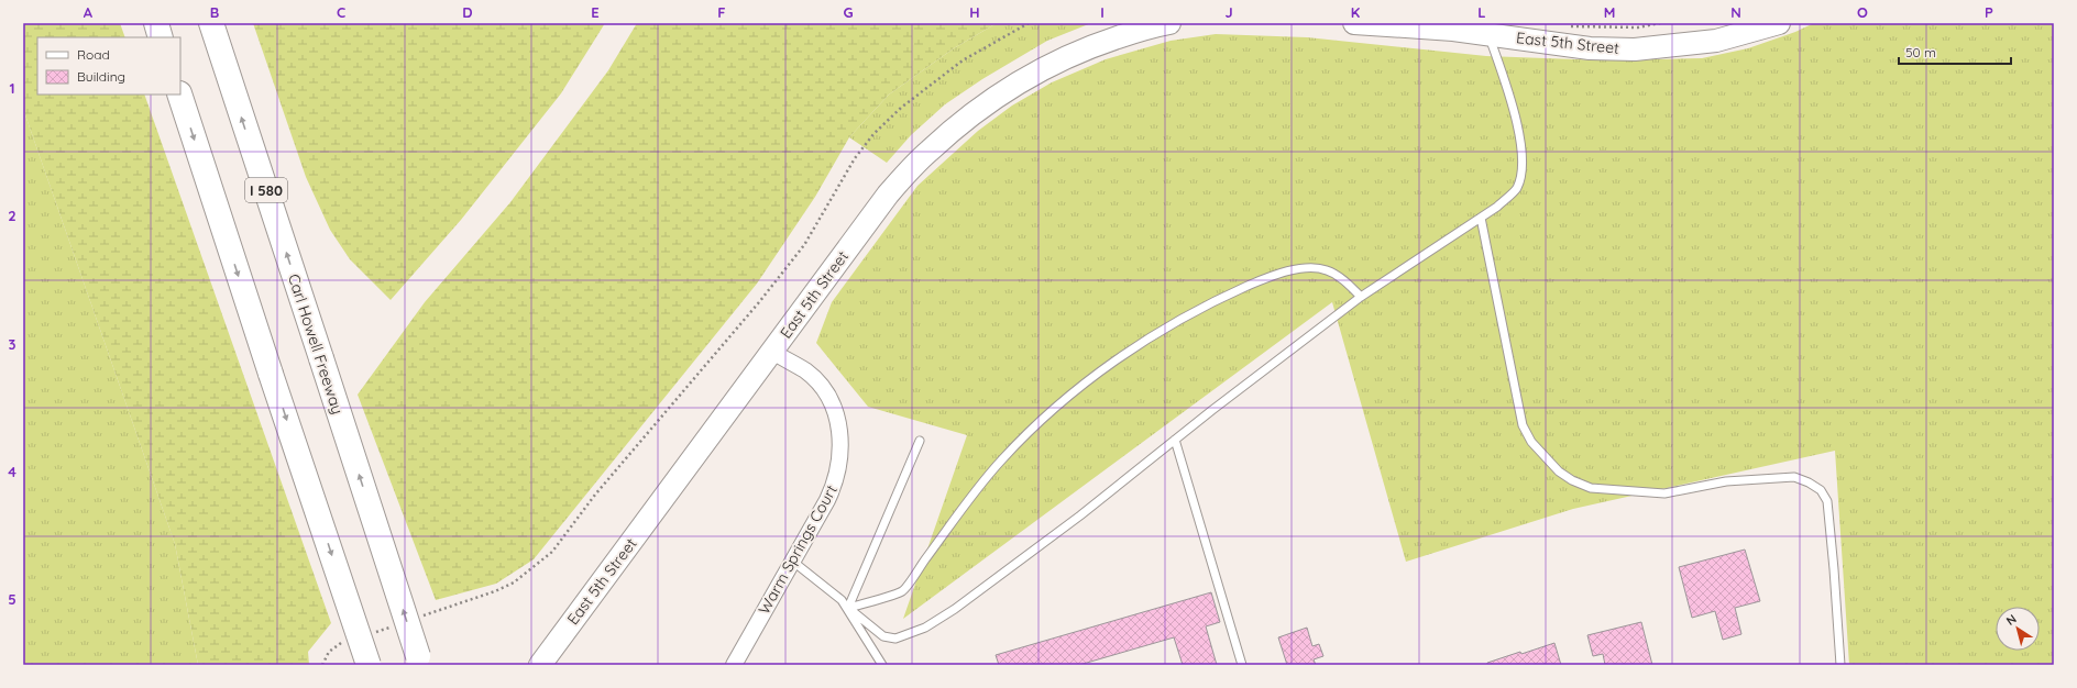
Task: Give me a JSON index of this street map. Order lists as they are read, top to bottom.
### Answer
{
  "streets": {
    "highway": ["I 580", "Carl Howell Freeway"],
    "main road": ["East 5th Street"],
    "street": ["Warm Springs Court"]
  },
  "crossings": [
    ["East 5th Street", "Warm Springs Court"]
  ],
  "legend": ["Road", "Building"],
  "scale_bar": "50 m",
  "north": "top left",
  "grid": {
    "columns": [
      "A",
      "B",
      "C",
      "D",
      "E",
      "F",
      "G",
      "H",
      "I",
      "J",
      "K",
      "L",
      "M",
      "N",
      "O",
      "P"
    ],
    "rows": [
      "1",
      "2",
      "3",
      "4",
      "5"
    ]
  }
}
